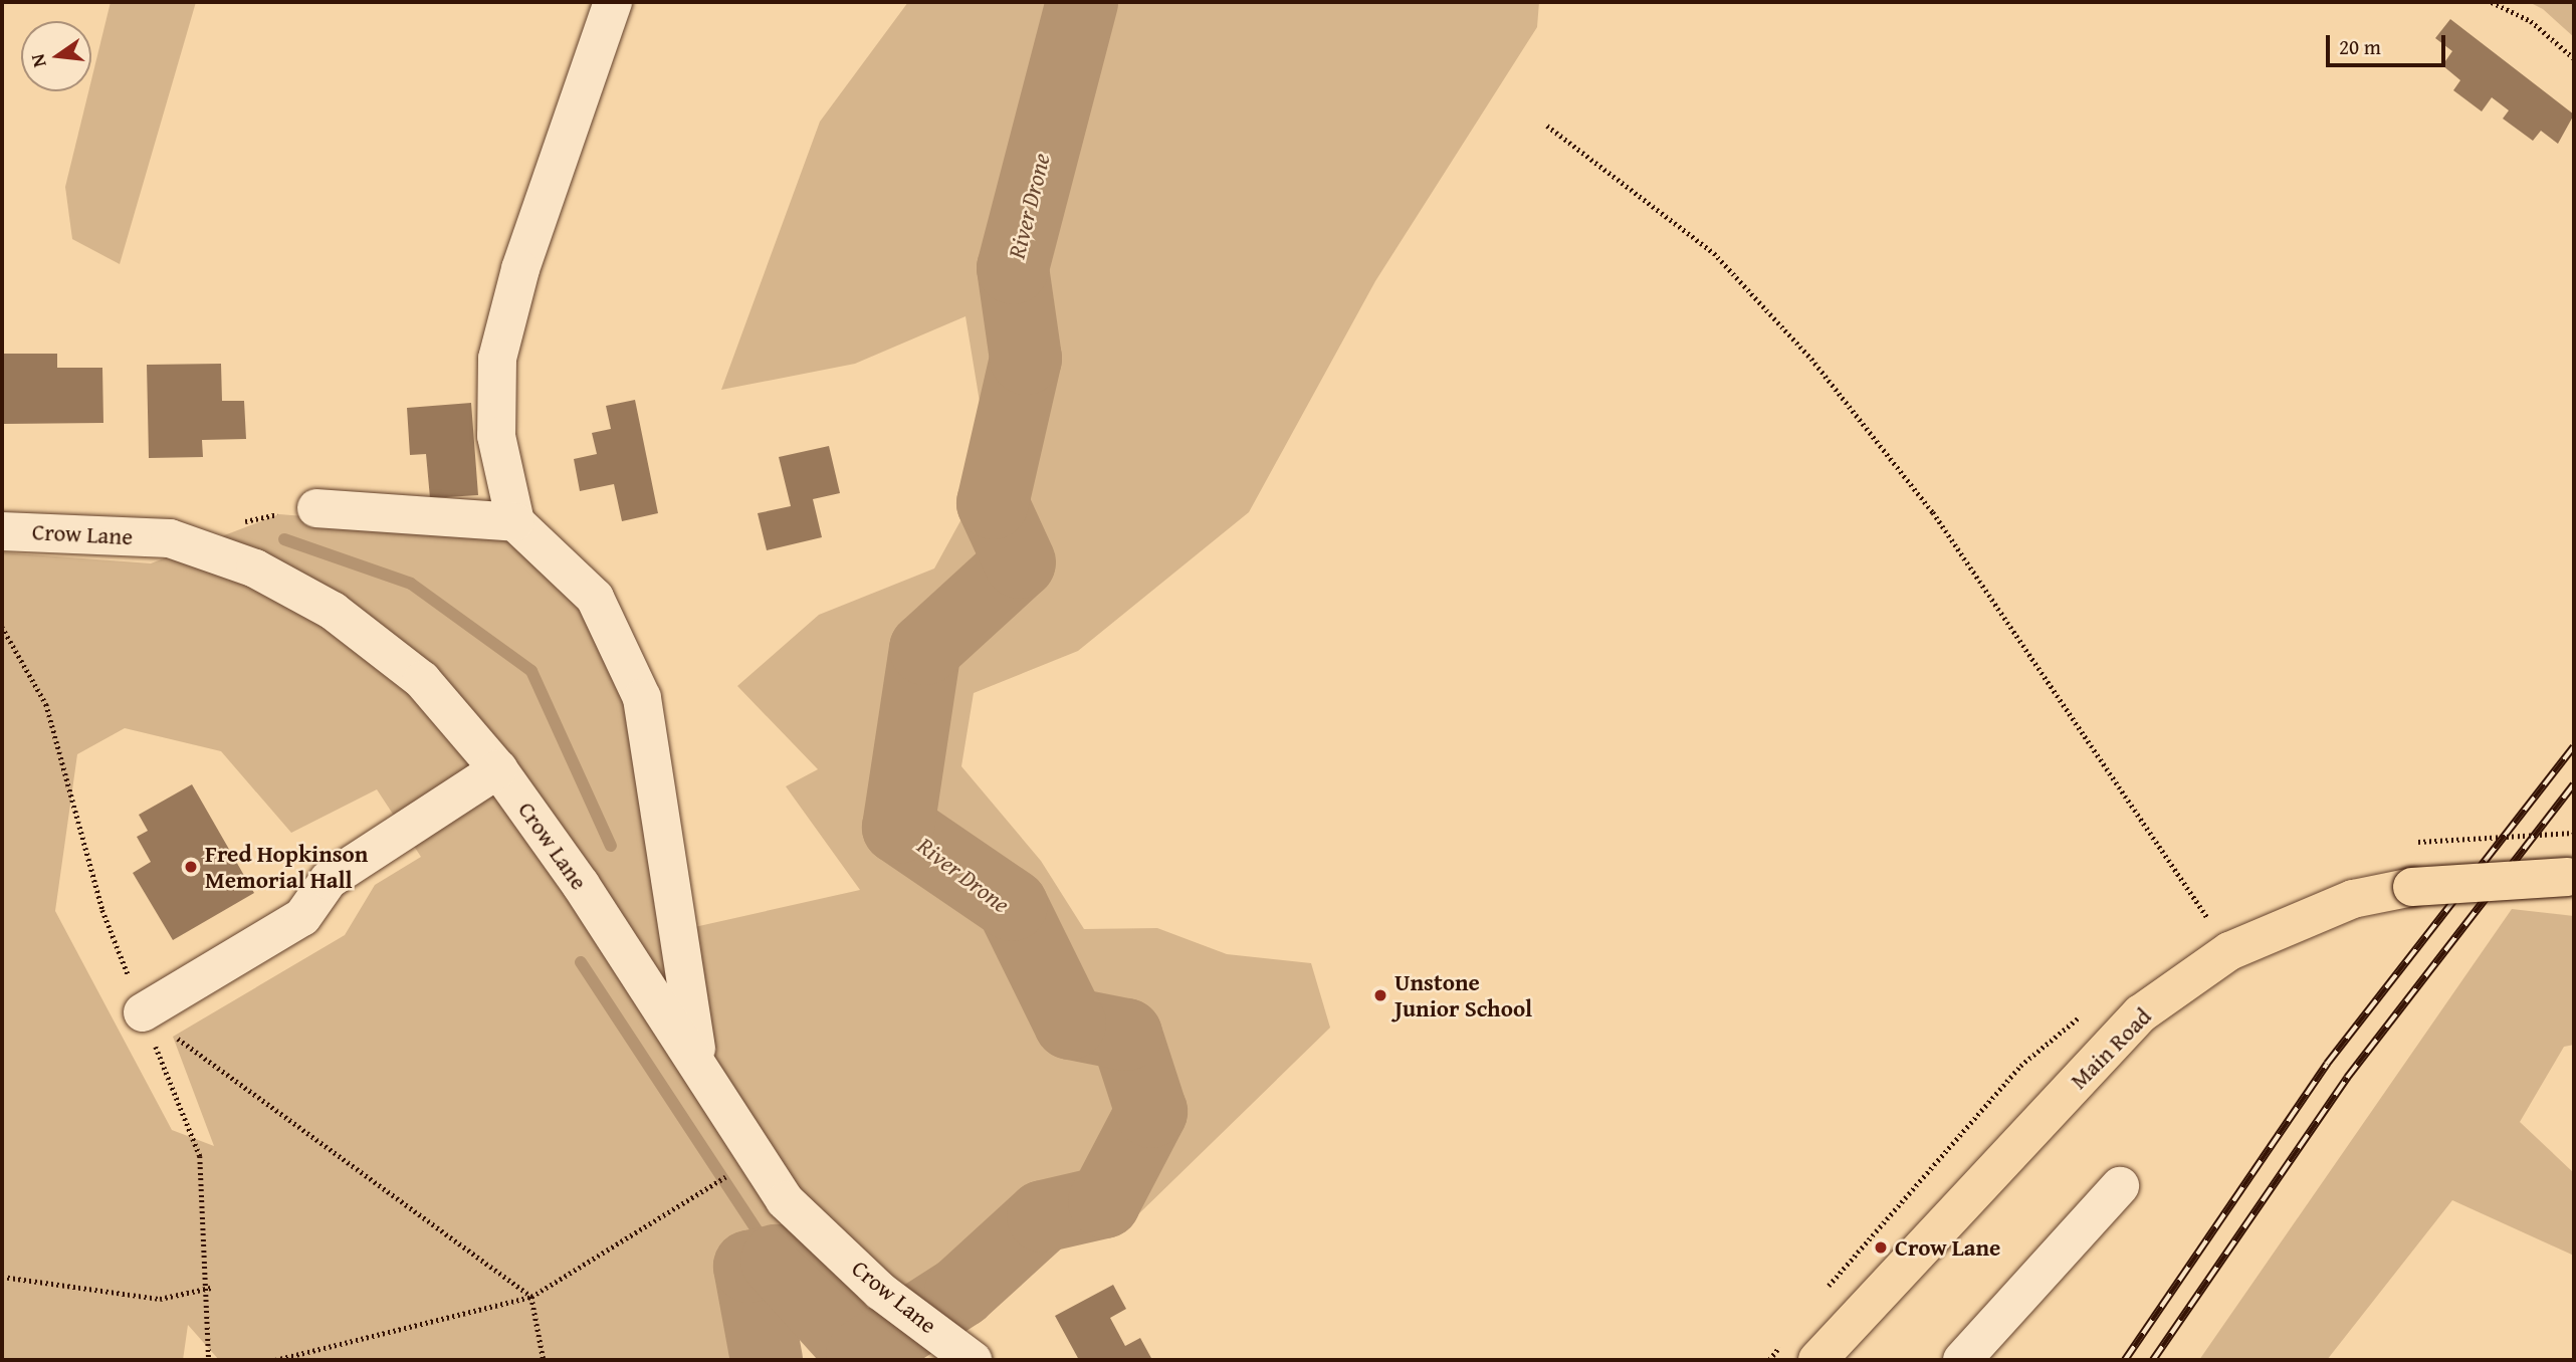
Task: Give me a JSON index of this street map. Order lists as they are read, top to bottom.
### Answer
{
  "streets": {
    "main road": ["Main Road"],
    "street": ["Crow Lane"]
  },
  "water": ["River Drone"],
  "places": ["Fred Hopkinson Memorial Hall", "Unstone Junior School", "Crow Lane"],
  "scale_bar": "20 m",
  "north": "left"
}
